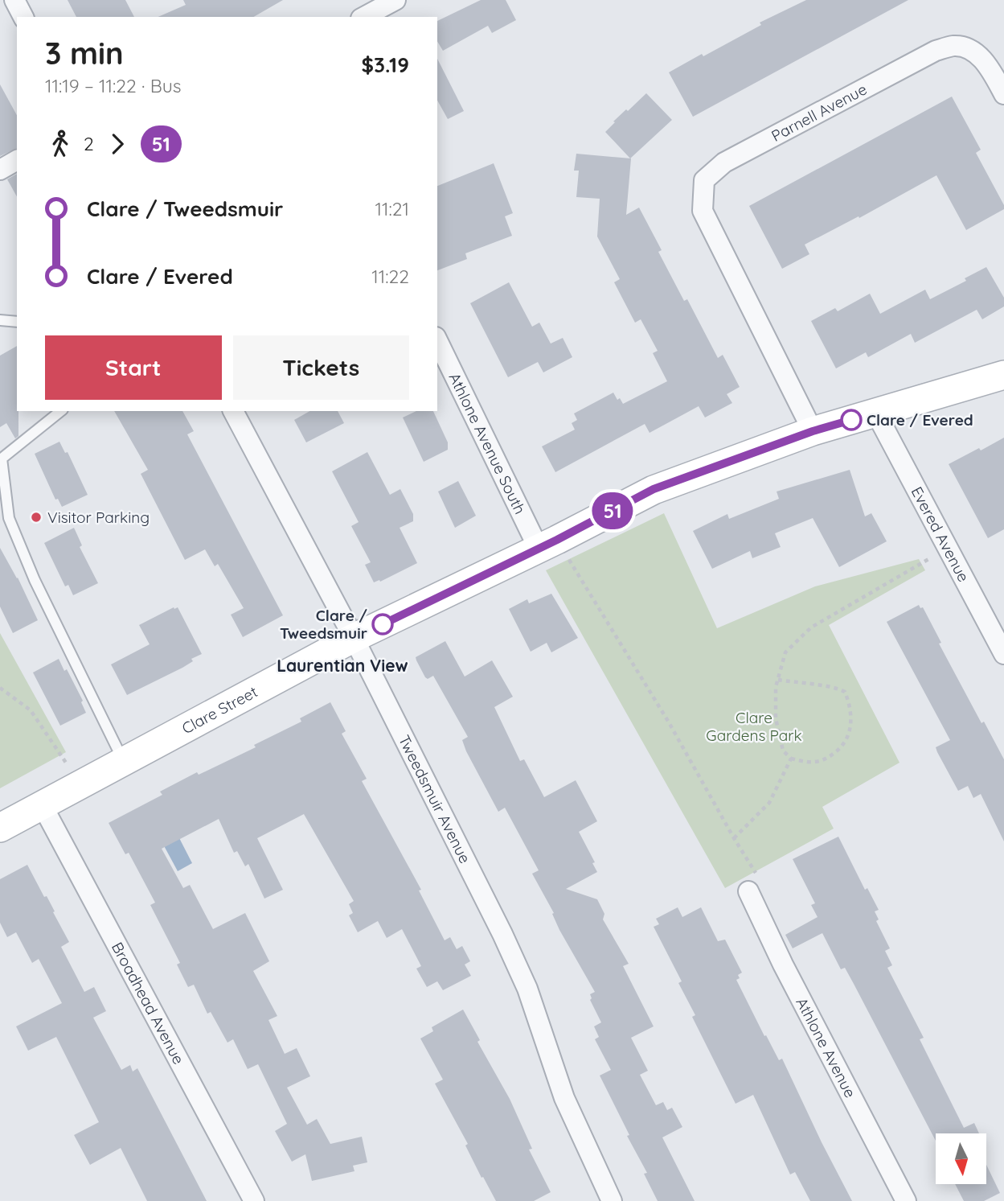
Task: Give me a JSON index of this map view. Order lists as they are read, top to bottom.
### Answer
{
  "streets": {
    "street": [
      "Parnell Avenue",
      "Athlone Avenue South",
      "Evered Avenue",
      "Clare Street",
      "Tweedsmuir Avenue",
      "Broadhead Avenue",
      "Athlone Avenue"
    ]
  },
  "crossings": [
    ["Parnell Avenue", "Clare Street"],
    ["Athlone Avenue South", "Clare Street"],
    ["Evered Avenue", "Clare Street"],
    ["Clare Street", "Tweedsmuir Avenue"],
    ["Clare Street", "Broadhead Avenue"]
  ],
  "districts": ["Laurentian View"],
  "parks": ["Clare Gardens Park"],
  "places": ["Clare / Evered", "Visitor Parking", "Clare / Tweedsmuir"],
  "lines": ["bus line 51"],
  "north": "bottom",
  "page": {
    "on_map": "51",
    "heading": ["3 min", "11:19 – 11:22 · Bus", "$3.19"],
    "legs": ["2", "51"],
    "list": [
      {
        "name": "Clare / Tweedsmuir",
        "value": "11:21"
      },
      {
        "name": "Clare / Evered",
        "value": "11:22"
      }
    ],
    "buttons": ["Start", "Tickets"]
  }
}
